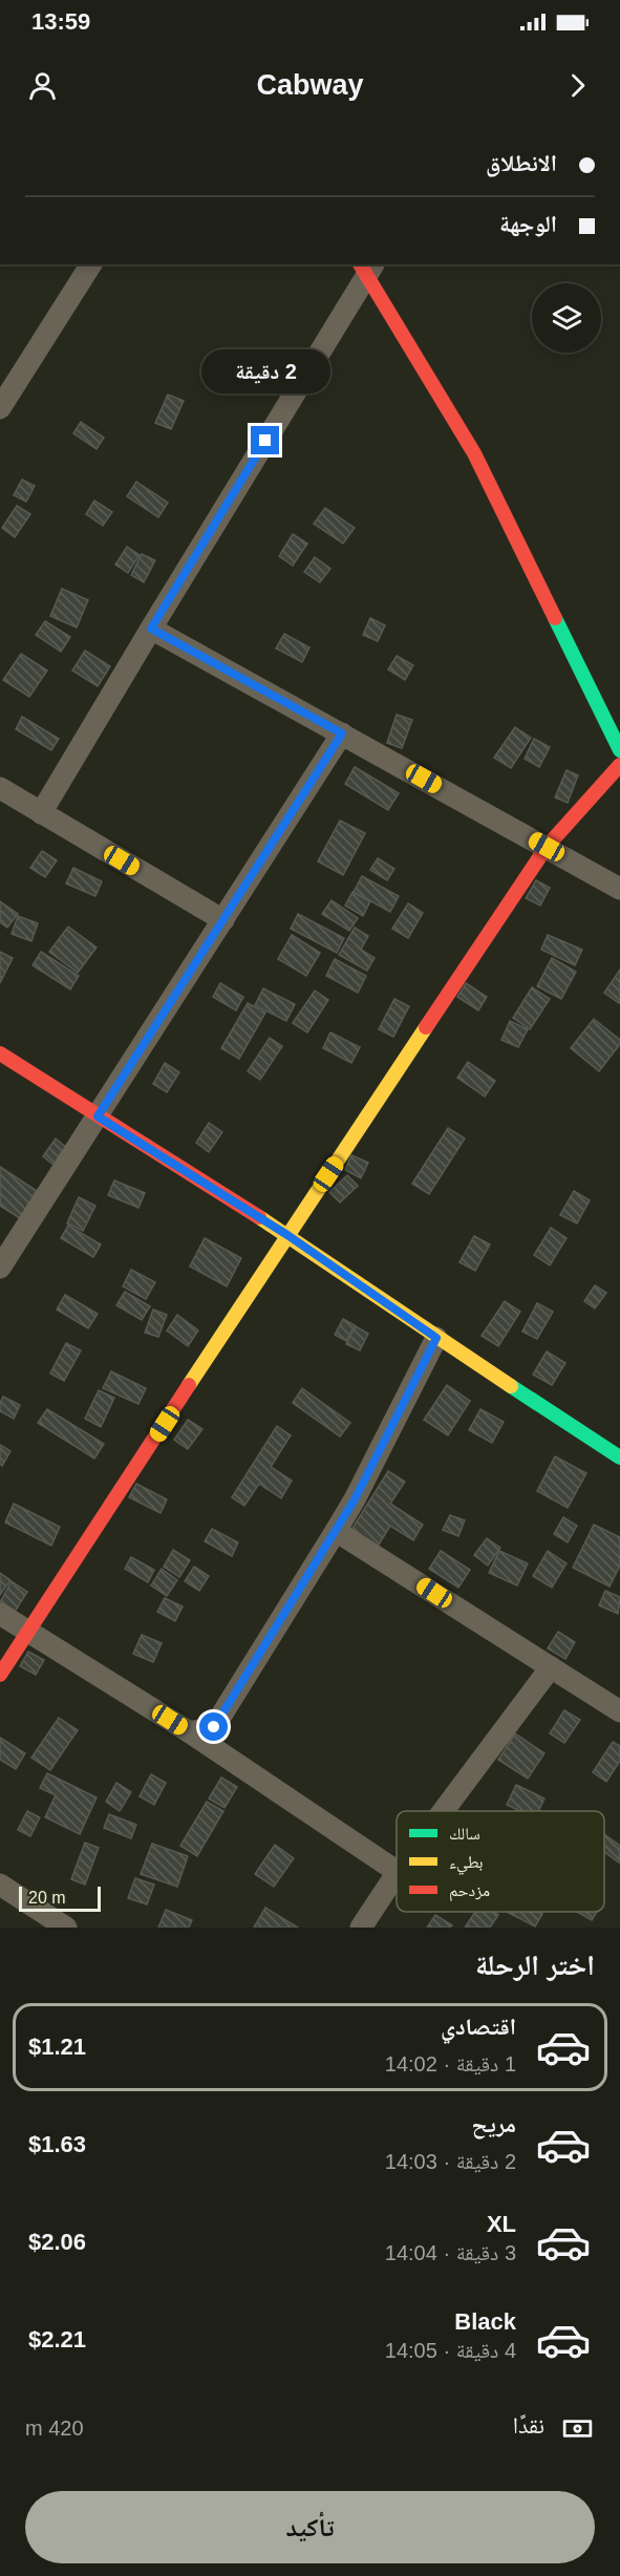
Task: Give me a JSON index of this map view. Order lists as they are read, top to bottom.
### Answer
{
  "legend": ["سالك", "بطيء", "مزدحم"],
  "scale_bar": "20 m",
  "page": {
    "status": "13:59",
    "header": "Cabway",
    "banner": ["الانطلاق", "الوجهة"],
    "bubble": "2 دقيقة",
    "scale": "20 m",
    "heading": "اختر الرحلة",
    "list": [
      {
        "name": "اقتصادي",
        "note": "1 دقيقة · 14:02",
        "value": "$1.21"
      },
      {
        "name": "مريح",
        "note": "2 دقيقة · 14:03",
        "value": "$1.63"
      },
      {
        "name": "XL",
        "note": "3 دقيقة · 14:04",
        "value": "$2.06"
      },
      {
        "name": "Black",
        "note": "4 دقيقة · 14:05",
        "value": "$2.21"
      }
    ],
    "pay": ["نقدًا", "420 m"],
    "buttons": "تأكيد"
  }
}
